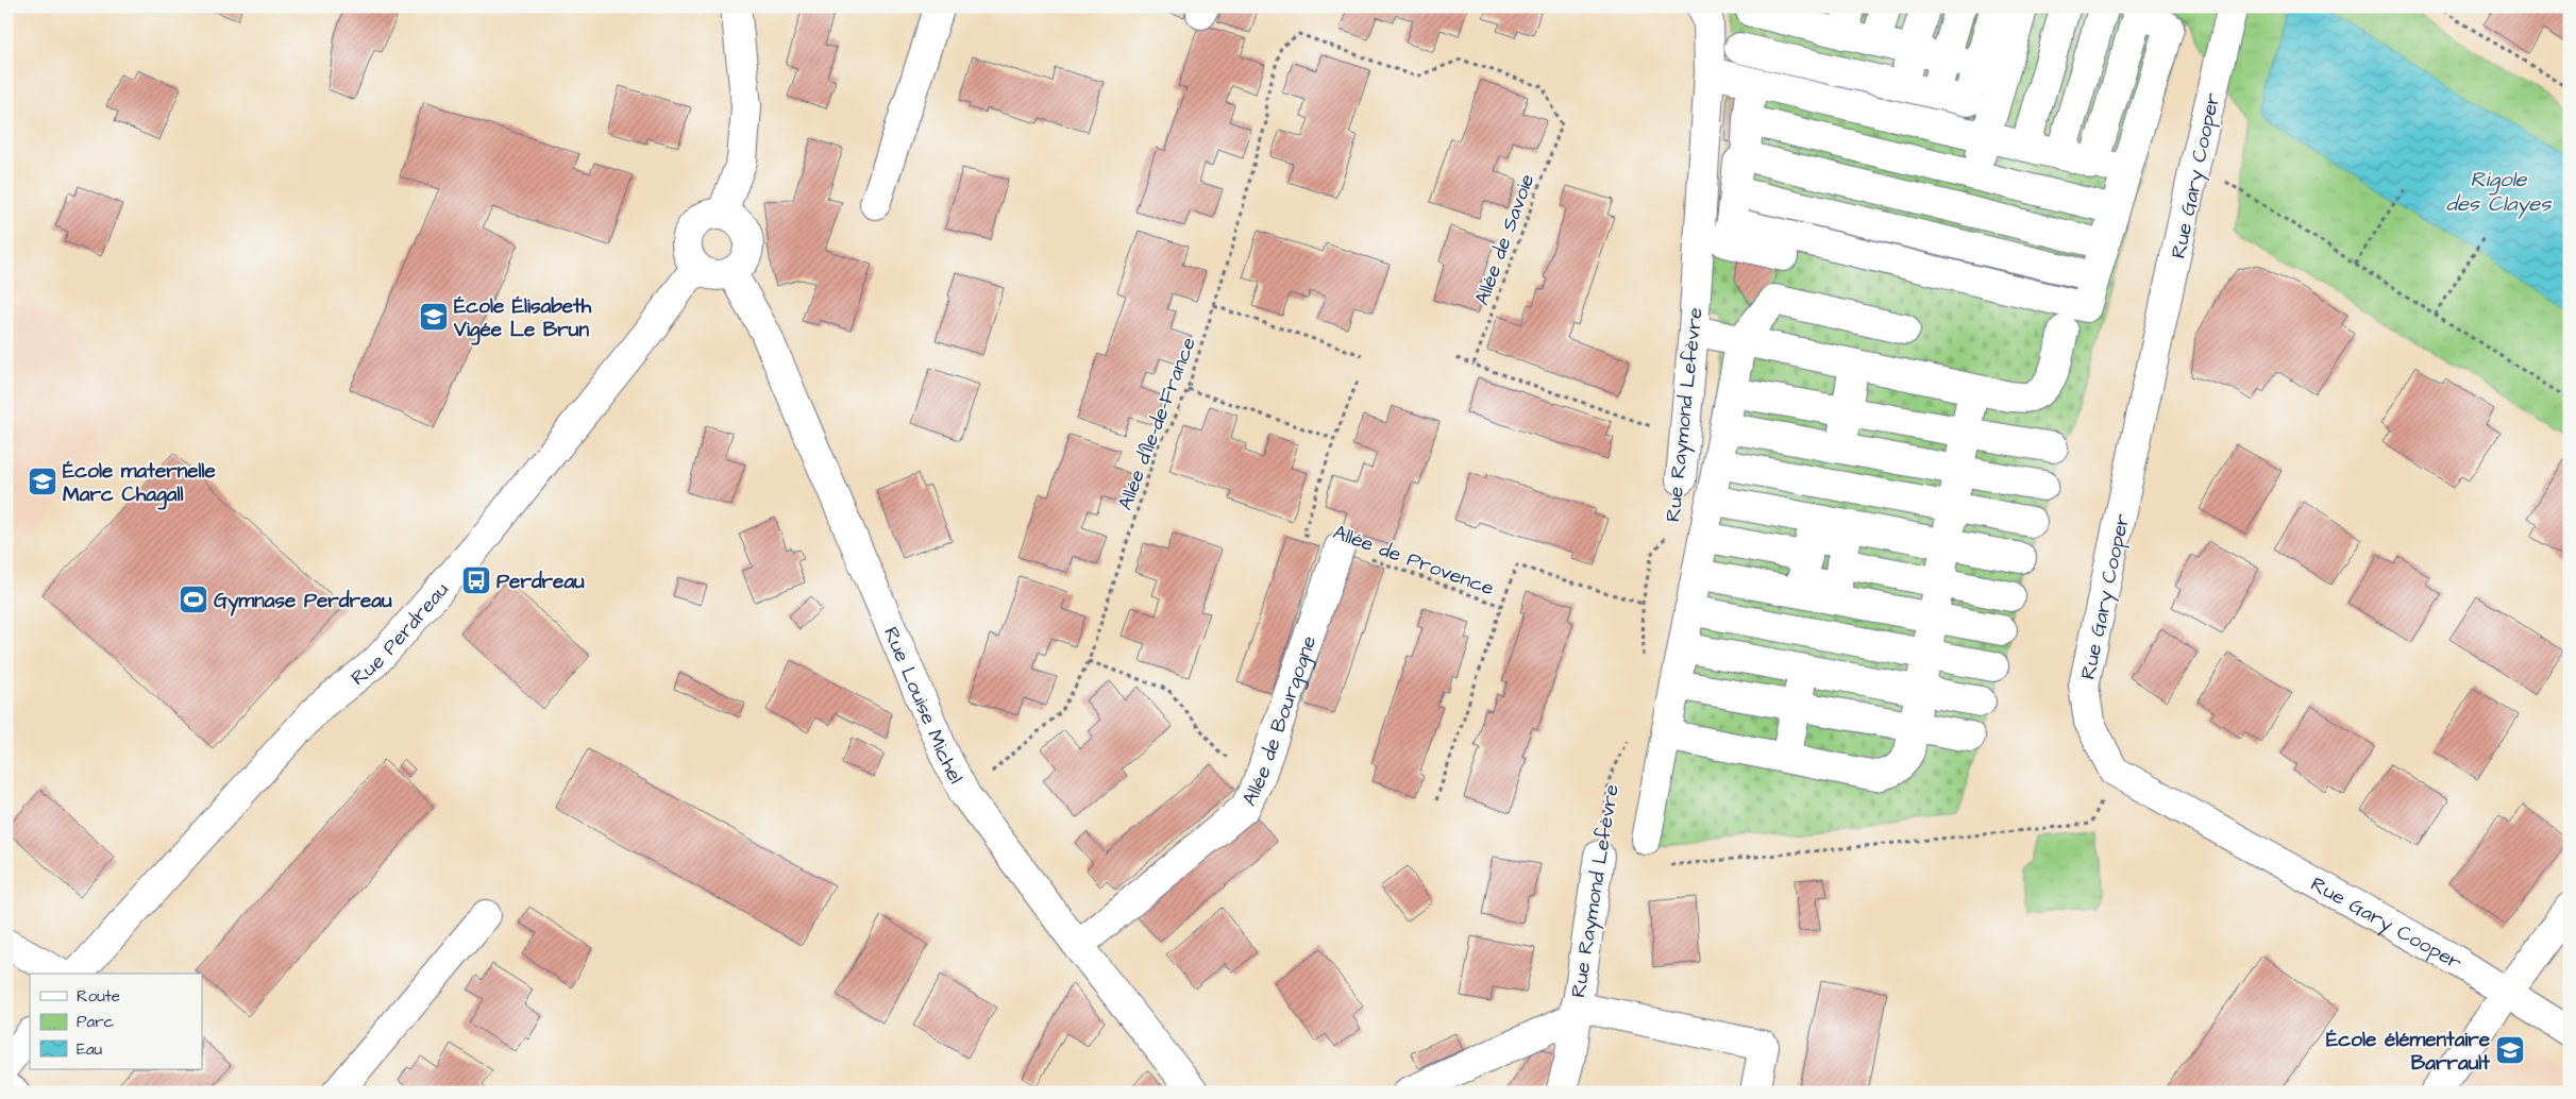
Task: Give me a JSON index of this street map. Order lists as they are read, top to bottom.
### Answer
{
  "streets": {
    "street": [
      "Rue Gary Cooper",
      "Rue Raymond Lefèvre",
      "Rue Perdreau",
      "Rue Louise Michel",
      "Allée de Bourgogne"
    ],
    "path": ["Allée de Savoie", "Allée d'Île-de-France", "Allée de Provence"]
  },
  "crossings": [
    ["Allée de Savoie", "Allée d'Île-de-France"],
    ["Rue Raymond Lefèvre", "Allée de Provence"],
    ["Allée d'Île-de-France", "Rue Louise Michel"],
    ["Allée de Provence", "Allée de Bourgogne"],
    ["Rue Perdreau", "Rue Louise Michel"],
    ["Rue Louise Michel", "Allée de Bourgogne"]
  ],
  "water": ["Rigole des Clayes"],
  "places": {
    "school or university": ["École Élisabeth Vigée Le Brun", "École maternelle Marc Chagall", "École élémentaire Barrault"],
    "bus stop": ["Perdreau"],
    "sports": ["Gymnase Perdreau"]
  },
  "legend": ["Route", "Parc", "Eau"]
}
